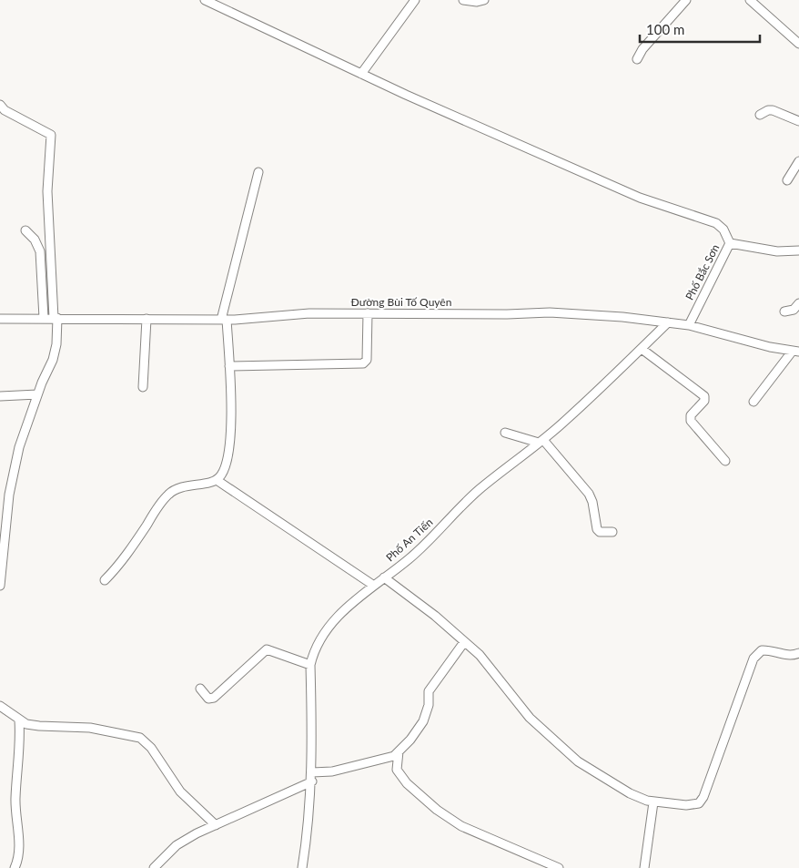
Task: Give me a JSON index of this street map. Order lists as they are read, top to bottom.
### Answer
{
  "streets": {
    "street": ["Phố Bắc Sơn", "Đường Bùi Tố Quyên", "Phố An Tiến"]
  },
  "crossings": [
    ["Phố Bắc Sơn", "Đường Bùi Tố Quyên"],
    ["Đường Bùi Tố Quyên", "Phố An Tiến"]
  ],
  "scale_bar": "100 m"
}
